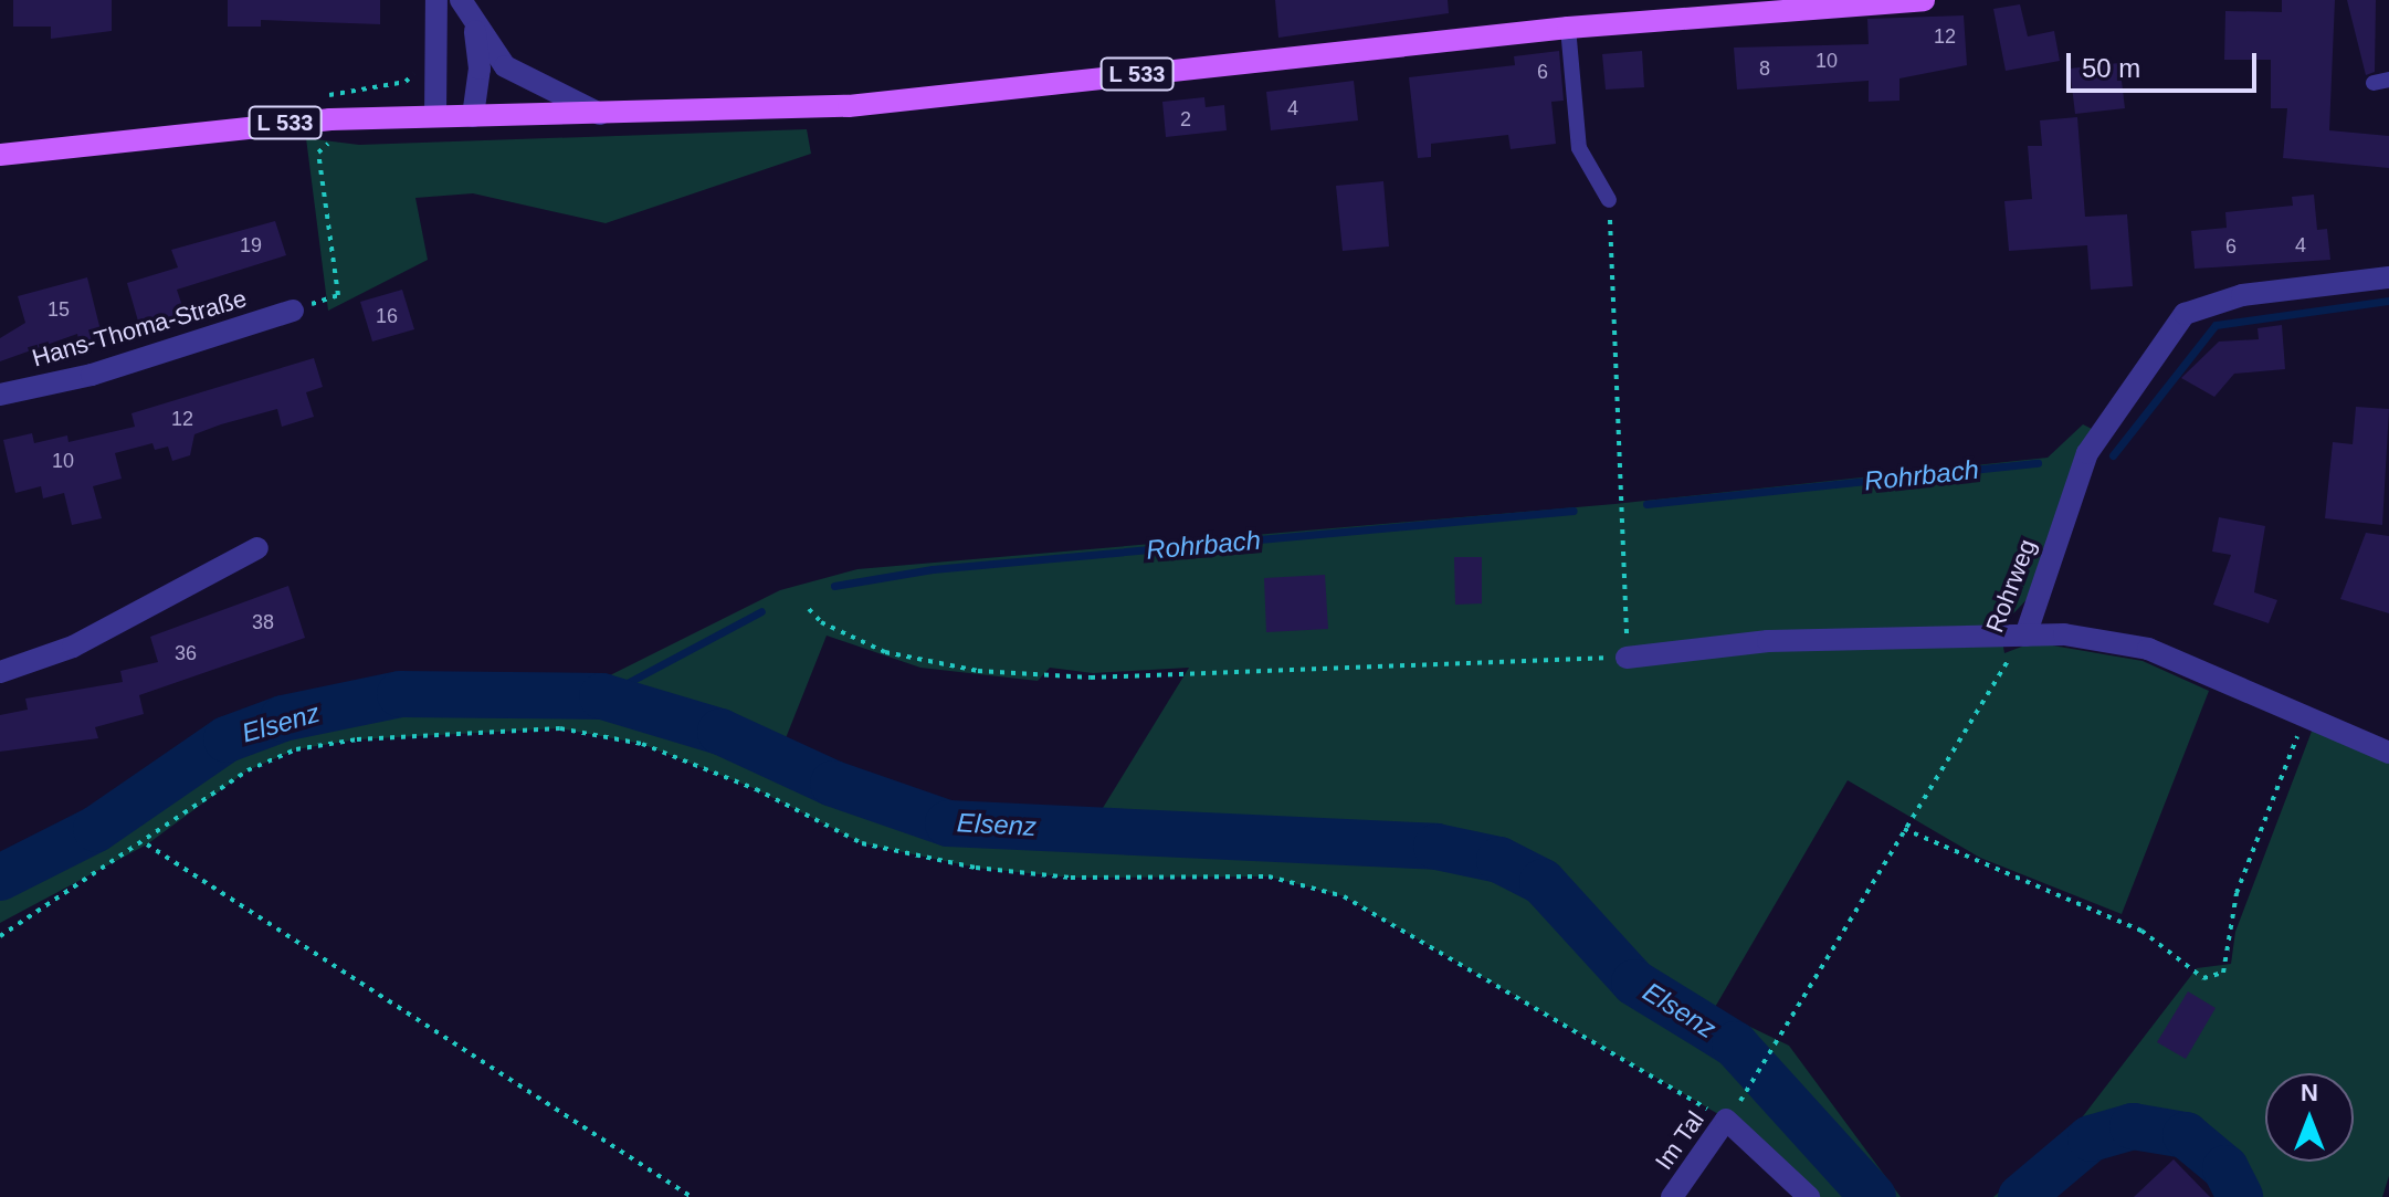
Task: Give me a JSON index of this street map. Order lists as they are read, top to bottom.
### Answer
{
  "streets": {
    "main road": ["L 533"],
    "street": ["Hans-Thoma-Straße", "Rohrweg", "Im Tal"]
  },
  "water": ["Rohrbach", "Elsenz"],
  "house_numbers": [
    "12",
    "10",
    "8",
    "6",
    "4",
    "2",
    "19",
    "4",
    "6",
    "15",
    "16",
    "12",
    "10",
    "38",
    "36"
  ],
  "scale_bar": "50 m",
  "north": "top"
}
